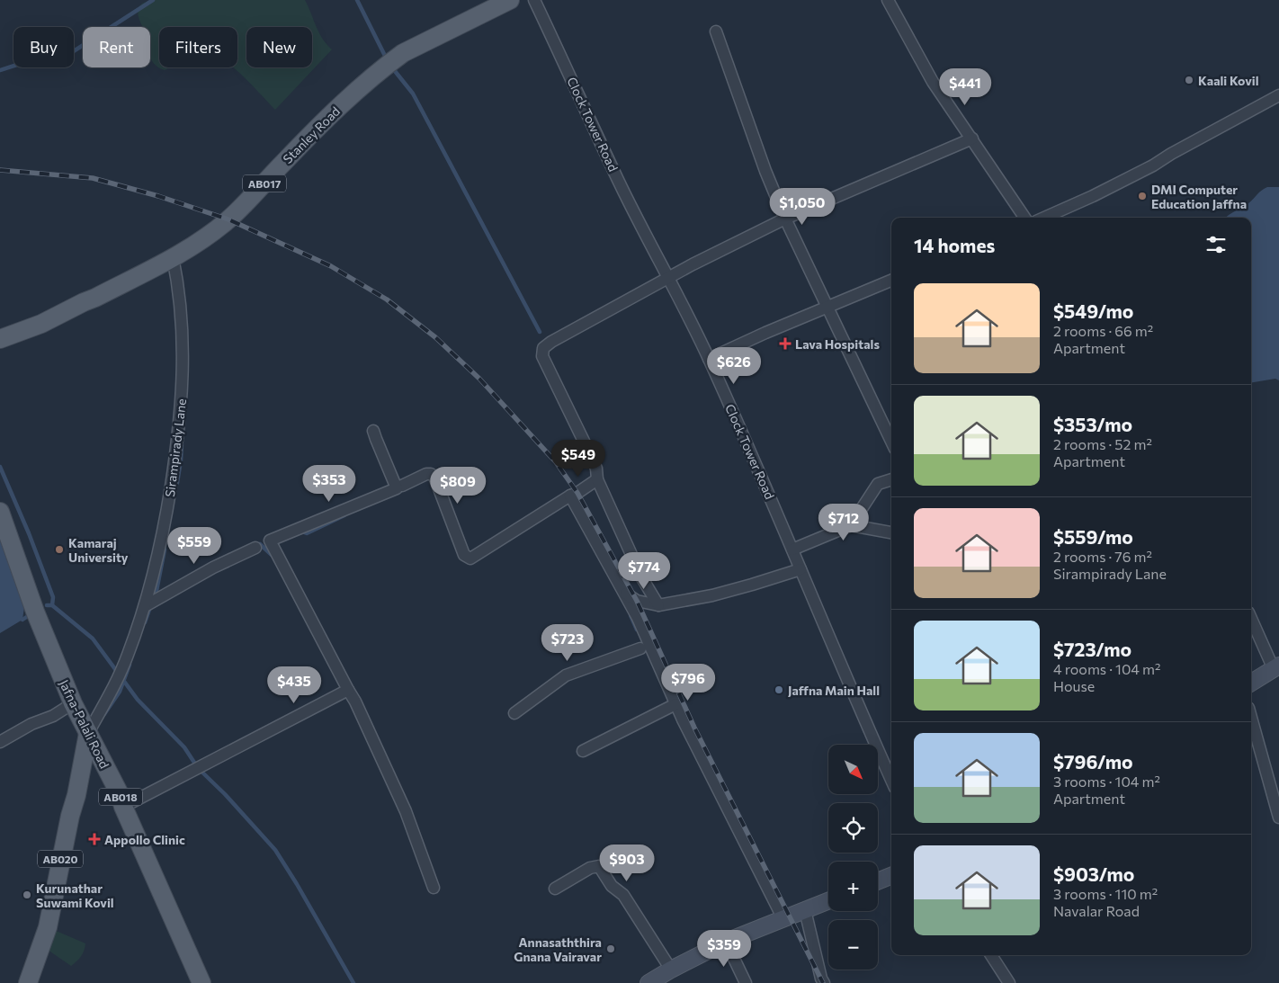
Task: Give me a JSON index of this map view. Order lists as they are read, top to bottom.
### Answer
{
  "streets": {
    "main road": [
      "Stanley Road",
      "AB017",
      "Jafna-Palali Road",
      "AB018",
      "AB020"
    ],
    "street": ["Clock Tower Road", "Sirampirady Lane"]
  },
  "crossings": [
    ["Stanley Road", "Sirampirady Lane"],
    ["Sirampirady Lane", "Jafna-Palali Road"],
    ["Sirampirady Lane", "AB020"],
    ["Jafna-Palali Road", "AB020"]
  ],
  "places": {
    "other": [
      "Kaali Kovil",
      "DMI Computer Education Jaffna",
      "Kamaraj University",
      "Jaffna Main Hall",
      "Kurunathar Suwami Kovil",
      "Annasaththira Gnana Vairavar"
    ],
    "health": ["Lava Hospitals", "Appollo Clinic"]
  },
  "north": "bottom right",
  "page": {
    "chip": [
      "Buy",
      "Rent",
      "Filters",
      "New"
    ],
    "price": [
      "$441",
      "$1,050",
      "$626",
      "$549",
      "$353",
      "$809",
      "$712",
      "$559",
      "$774",
      "$723",
      "$796",
      "$435",
      "$903",
      "$359"
    ],
    "heading": "14 homes",
    "list": [
      {
        "name": "$549/mo",
        "note": "2 rooms · 66 m² · Apartment"
      },
      {
        "name": "$353/mo",
        "note": "2 rooms · 52 m² · Apartment"
      },
      {
        "name": "$559/mo",
        "note": "2 rooms · 76 m² · Sirampirady Lane"
      },
      {
        "name": "$723/mo",
        "note": "4 rooms · 104 m² · House"
      },
      {
        "name": "$796/mo",
        "note": "3 rooms · 104 m² · Apartment"
      },
      {
        "name": "$903/mo",
        "note": "3 rooms · 110 m² · Navalar Road"
      }
    ],
    "map_buttons": ["+", "−"]
  }
}
